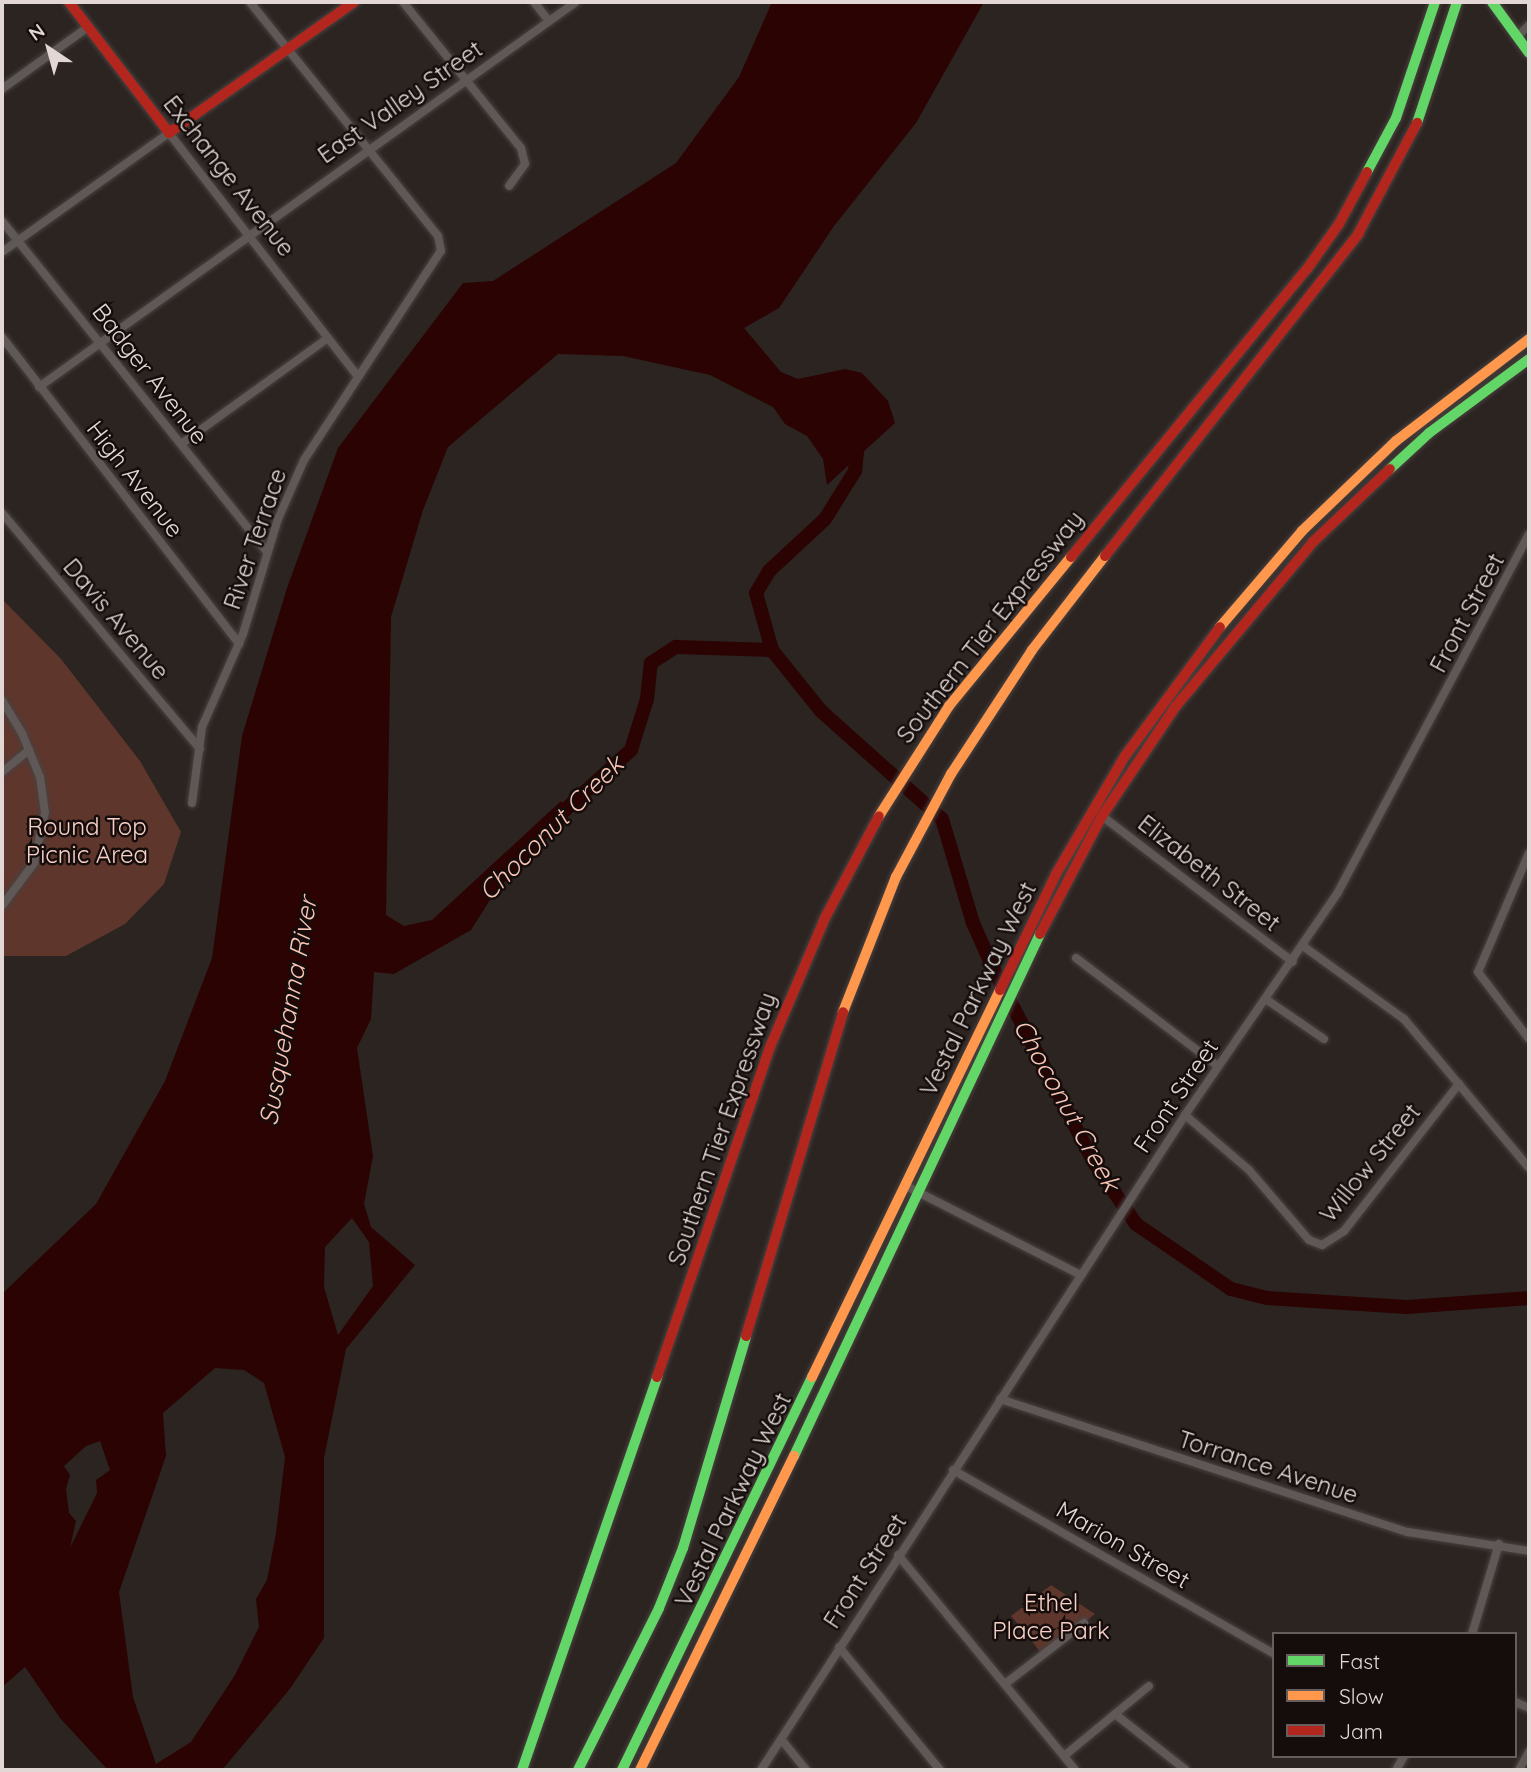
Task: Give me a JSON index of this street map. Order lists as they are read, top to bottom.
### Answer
{
  "streets": {
    "main road": ["Exchange Avenue", "Southern Tier Expressway", "Vestal Parkway West"],
    "street": [
      "East Valley Street",
      "Badger Avenue",
      "High Avenue",
      "River Terrace",
      "Front Street",
      "Davis Avenue",
      "Elizabeth Street",
      "Willow Street",
      "Torrance Avenue",
      "Marion Street"
    ]
  },
  "crossings": [
    ["East Valley Street", "Exchange Avenue"],
    ["East Valley Street", "Badger Avenue"],
    ["East Valley Street", "High Avenue"],
    ["East Valley Street", "River Terrace"],
    ["Exchange Avenue", "River Terrace"],
    ["Badger Avenue", "River Terrace"],
    ["High Avenue", "River Terrace"],
    ["River Terrace", "Davis Avenue"],
    ["Front Street", "Elizabeth Street"],
    ["Front Street", "Willow Street"],
    ["Front Street", "Torrance Avenue"],
    ["Front Street", "Marion Street"],
    ["Elizabeth Street", "Vestal Parkway West"],
    ["Elizabeth Street", "Willow Street"]
  ],
  "water": ["Choconut Creek", "Susquehanna River"],
  "parks": ["Round Top Picnic Area", "Ethel Place Park"],
  "legend": ["Fast", "Slow", "Jam"],
  "north": "top left"
}
